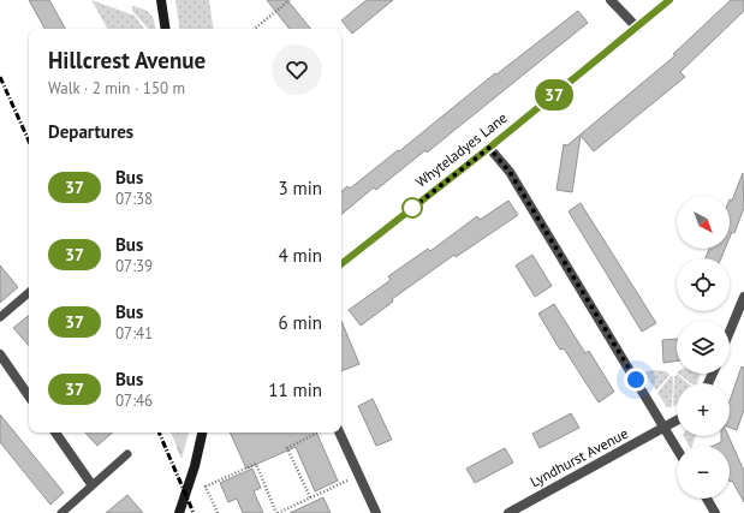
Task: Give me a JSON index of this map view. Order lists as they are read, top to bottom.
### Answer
{
  "streets": {
    "street": ["Whyteladyes Lane", "Lyndhurst Avenue"]
  },
  "lines": ["bus line 37"],
  "north": "bottom right",
  "page": {
    "on_map": "37",
    "heading": [
      ["Hillcrest Avenue", "Walk · 2 min · 150 m"],
      "Departures"
    ],
    "list": [
      {
        "mark": "37",
        "name": "Bus",
        "note": "07:38",
        "value": "3 min"
      },
      {
        "mark": "37",
        "name": "Bus",
        "note": "07:39",
        "value": "4 min"
      },
      {
        "mark": "37",
        "name": "Bus",
        "note": "07:41",
        "value": "6 min"
      },
      {
        "mark": "37",
        "name": "Bus",
        "note": "07:46",
        "value": "11 min"
      }
    ],
    "map_buttons": ["+", "−"]
  }
}
